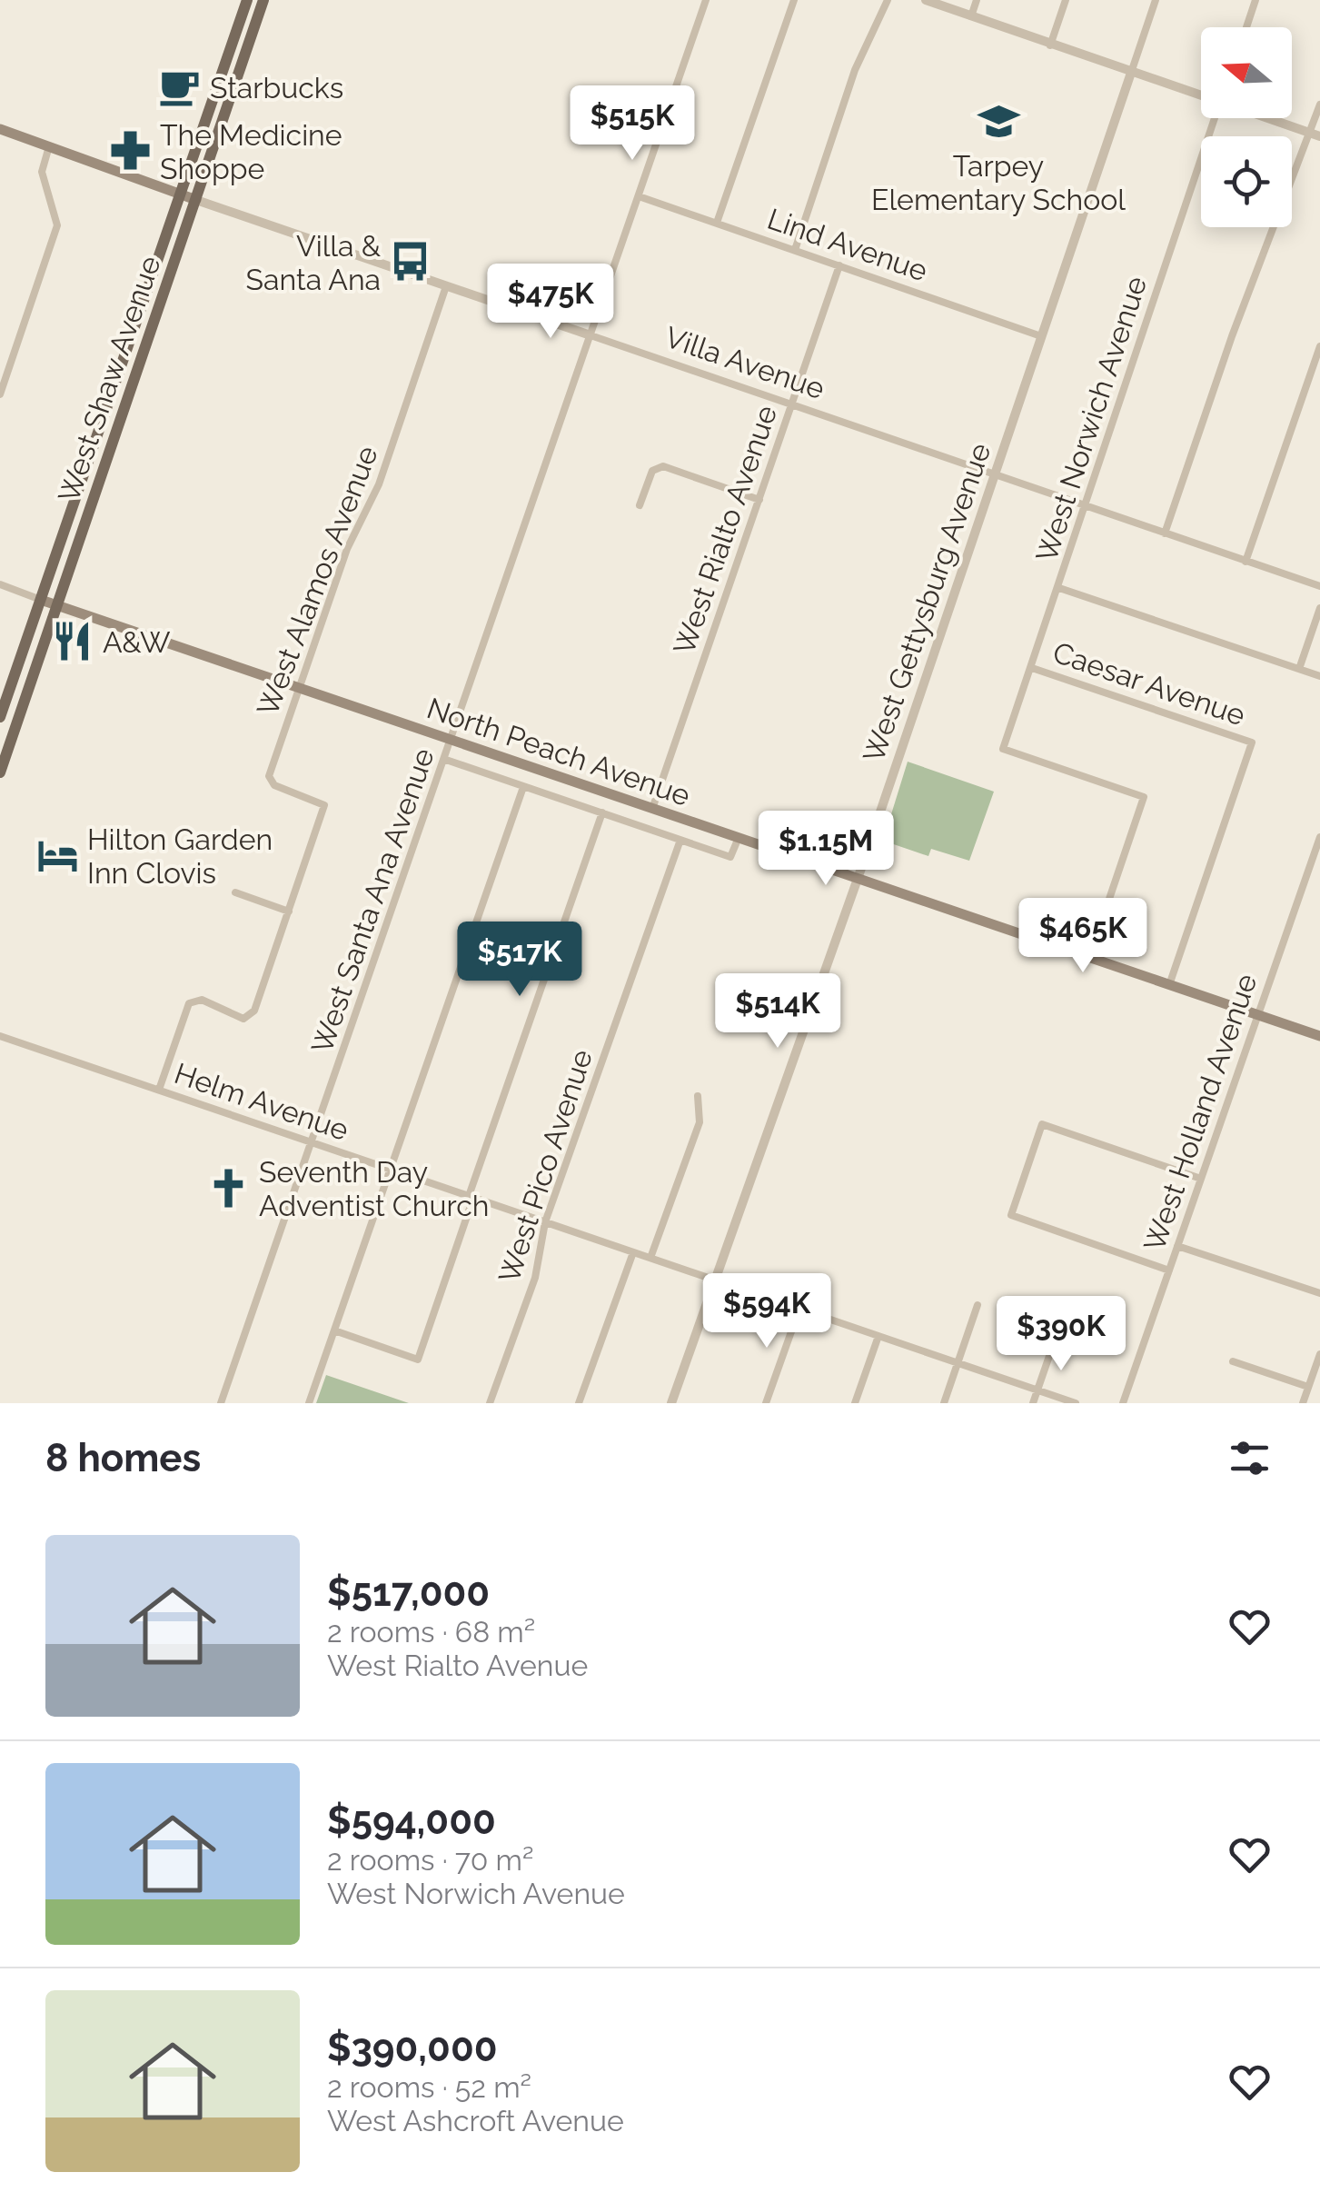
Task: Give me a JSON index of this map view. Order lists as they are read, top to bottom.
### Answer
{
  "streets": {
    "main road": ["Villa Avenue", "West Shaw Avenue", "North Peach Avenue"],
    "street": [
      "Lind Avenue",
      "West Norwich Avenue",
      "West Rialto Avenue",
      "West Alamos Avenue",
      "West Gettysburg Avenue",
      "Caesar Avenue",
      "West Santa Ana Avenue",
      "Helm Avenue",
      "West Holland Avenue",
      "West Pico Avenue"
    ]
  },
  "crossings": [
    ["Lind Avenue", "West Rialto Avenue"],
    ["Lind Avenue", "West Gettysburg Avenue"],
    ["Lind Avenue", "West Santa Ana Avenue"],
    ["Villa Avenue", "West Shaw Avenue"],
    ["Villa Avenue", "West Norwich Avenue"],
    ["Villa Avenue", "West Rialto Avenue"],
    ["Villa Avenue", "West Alamos Avenue"],
    ["Villa Avenue", "West Gettysburg Avenue"],
    ["Villa Avenue", "West Santa Ana Avenue"],
    ["West Shaw Avenue", "North Peach Avenue"],
    ["West Norwich Avenue", "Caesar Avenue"],
    ["West Norwich Avenue", "North Peach Avenue"],
    ["West Rialto Avenue", "North Peach Avenue"],
    ["West Alamos Avenue", "North Peach Avenue"],
    ["West Alamos Avenue", "Helm Avenue"],
    ["West Gettysburg Avenue", "North Peach Avenue"],
    ["West Gettysburg Avenue", "Helm Avenue"],
    ["Caesar Avenue", "North Peach Avenue"],
    ["North Peach Avenue", "West Santa Ana Avenue"],
    ["North Peach Avenue", "West Holland Avenue"],
    ["West Santa Ana Avenue", "Helm Avenue"],
    ["Helm Avenue", "West Pico Avenue"]
  ],
  "places": {
    "cafe": ["Starbucks"],
    "school or university": ["Tarpey Elementary School"],
    "pharmacy": ["The Medicine Shoppe"],
    "bus stop": ["Villa & Santa Ana"],
    "restaurant": ["A&W"],
    "hotel": ["Hilton Garden Inn Clovis"],
    "church": ["Seventh Day Adventist Church"]
  },
  "north": "left",
  "page": {
    "price": [
      "$515K",
      "$475K",
      "$1.15M",
      "$465K",
      "$517K",
      "$514K",
      "$594K",
      "$390K"
    ],
    "heading": "8 homes",
    "list": [
      {
        "name": "$517,000",
        "note": "2 rooms · 68 m² · West Rialto Avenue"
      },
      {
        "name": "$594,000",
        "note": "2 rooms · 70 m² · West Norwich Avenue"
      },
      {
        "name": "$390,000",
        "note": "2 rooms · 52 m² · West Ashcroft Avenue"
      }
    ]
  }
}
